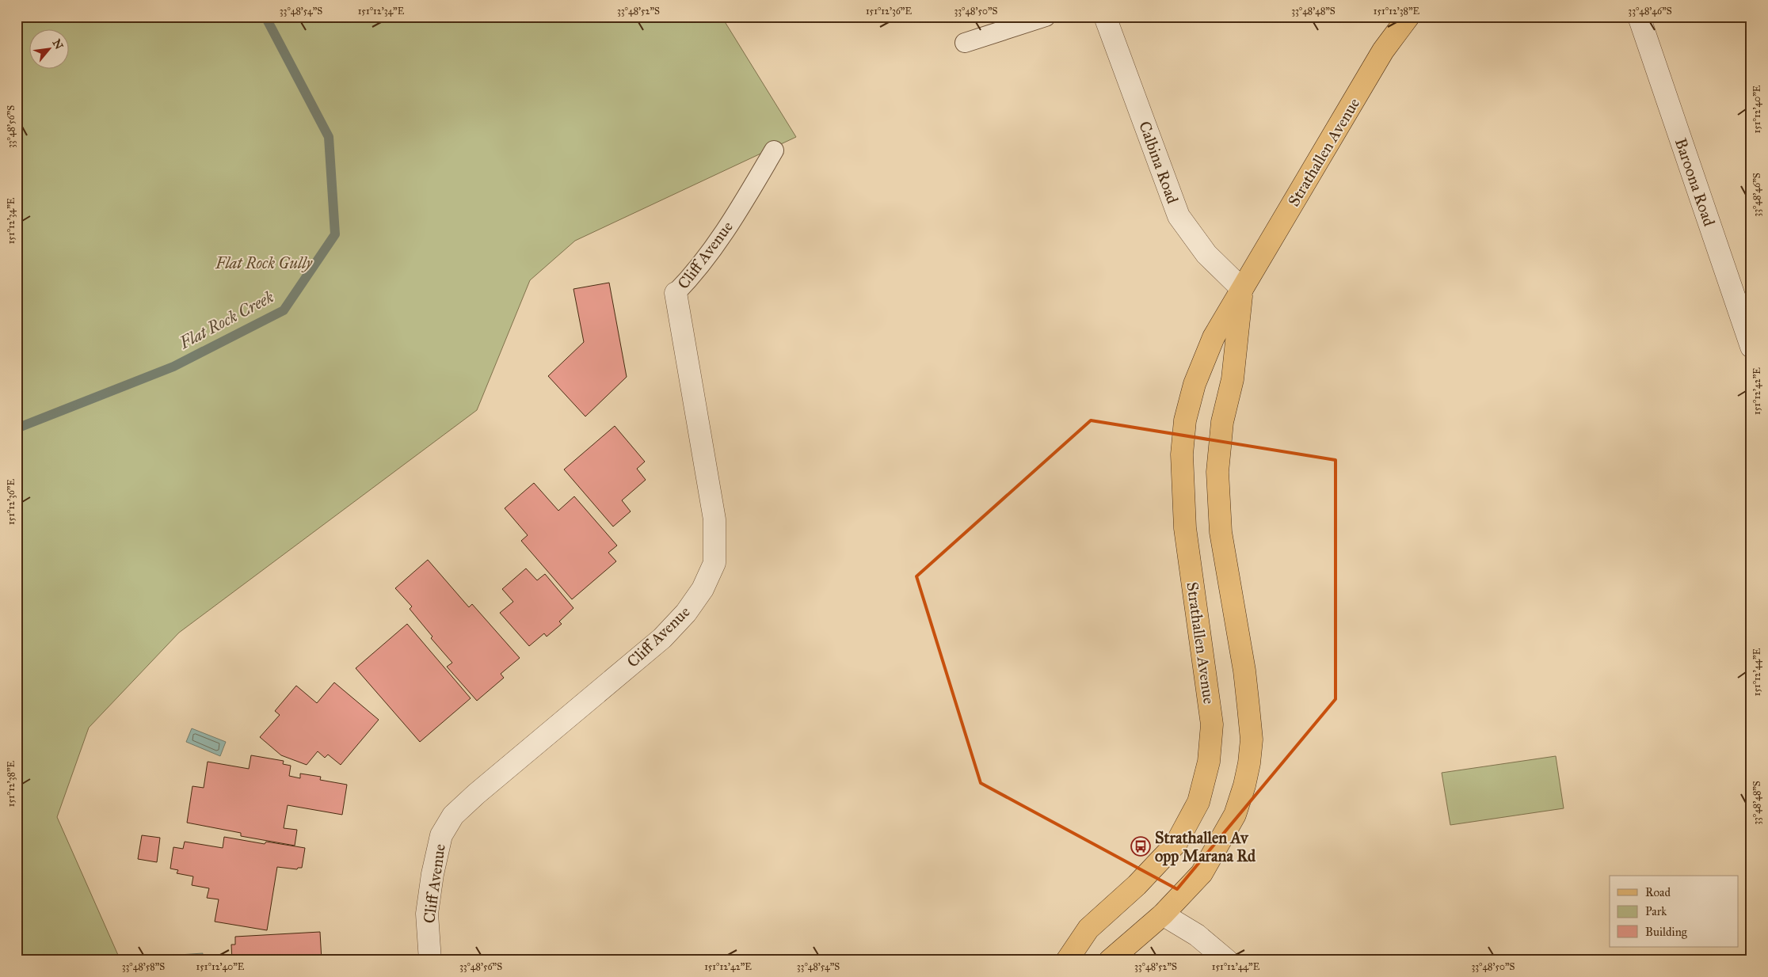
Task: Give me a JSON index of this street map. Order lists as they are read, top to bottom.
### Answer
{
  "streets": {
    "main road": ["Strathallen Avenue"],
    "street": ["Calbina Road", "Baroona Road", "Cliff Avenue"]
  },
  "crossings": [
    ["Strathallen Avenue", "Calbina Road"]
  ],
  "water": ["Flat Rock Creek"],
  "parks": ["Flat Rock Gully"],
  "places": {
    "bus stop": ["Strathallen Av opp Marana Rd"]
  },
  "legend": ["Road", "Park", "Building"],
  "north": "top right",
  "coordinates": [
    "33°48'54\"S",
    "151°12'34\"E",
    "33°48'52\"S",
    "151°12'36\"E",
    "33°48'50\"S",
    "33°48'48\"S",
    "151°12'38\"E",
    "33°48'46\"S",
    "151°12'40\"E",
    "33°48'56\"S",
    "151°12'42\"E",
    "151°12'44\"E",
    "33°48'58\"S"
  ]
}
